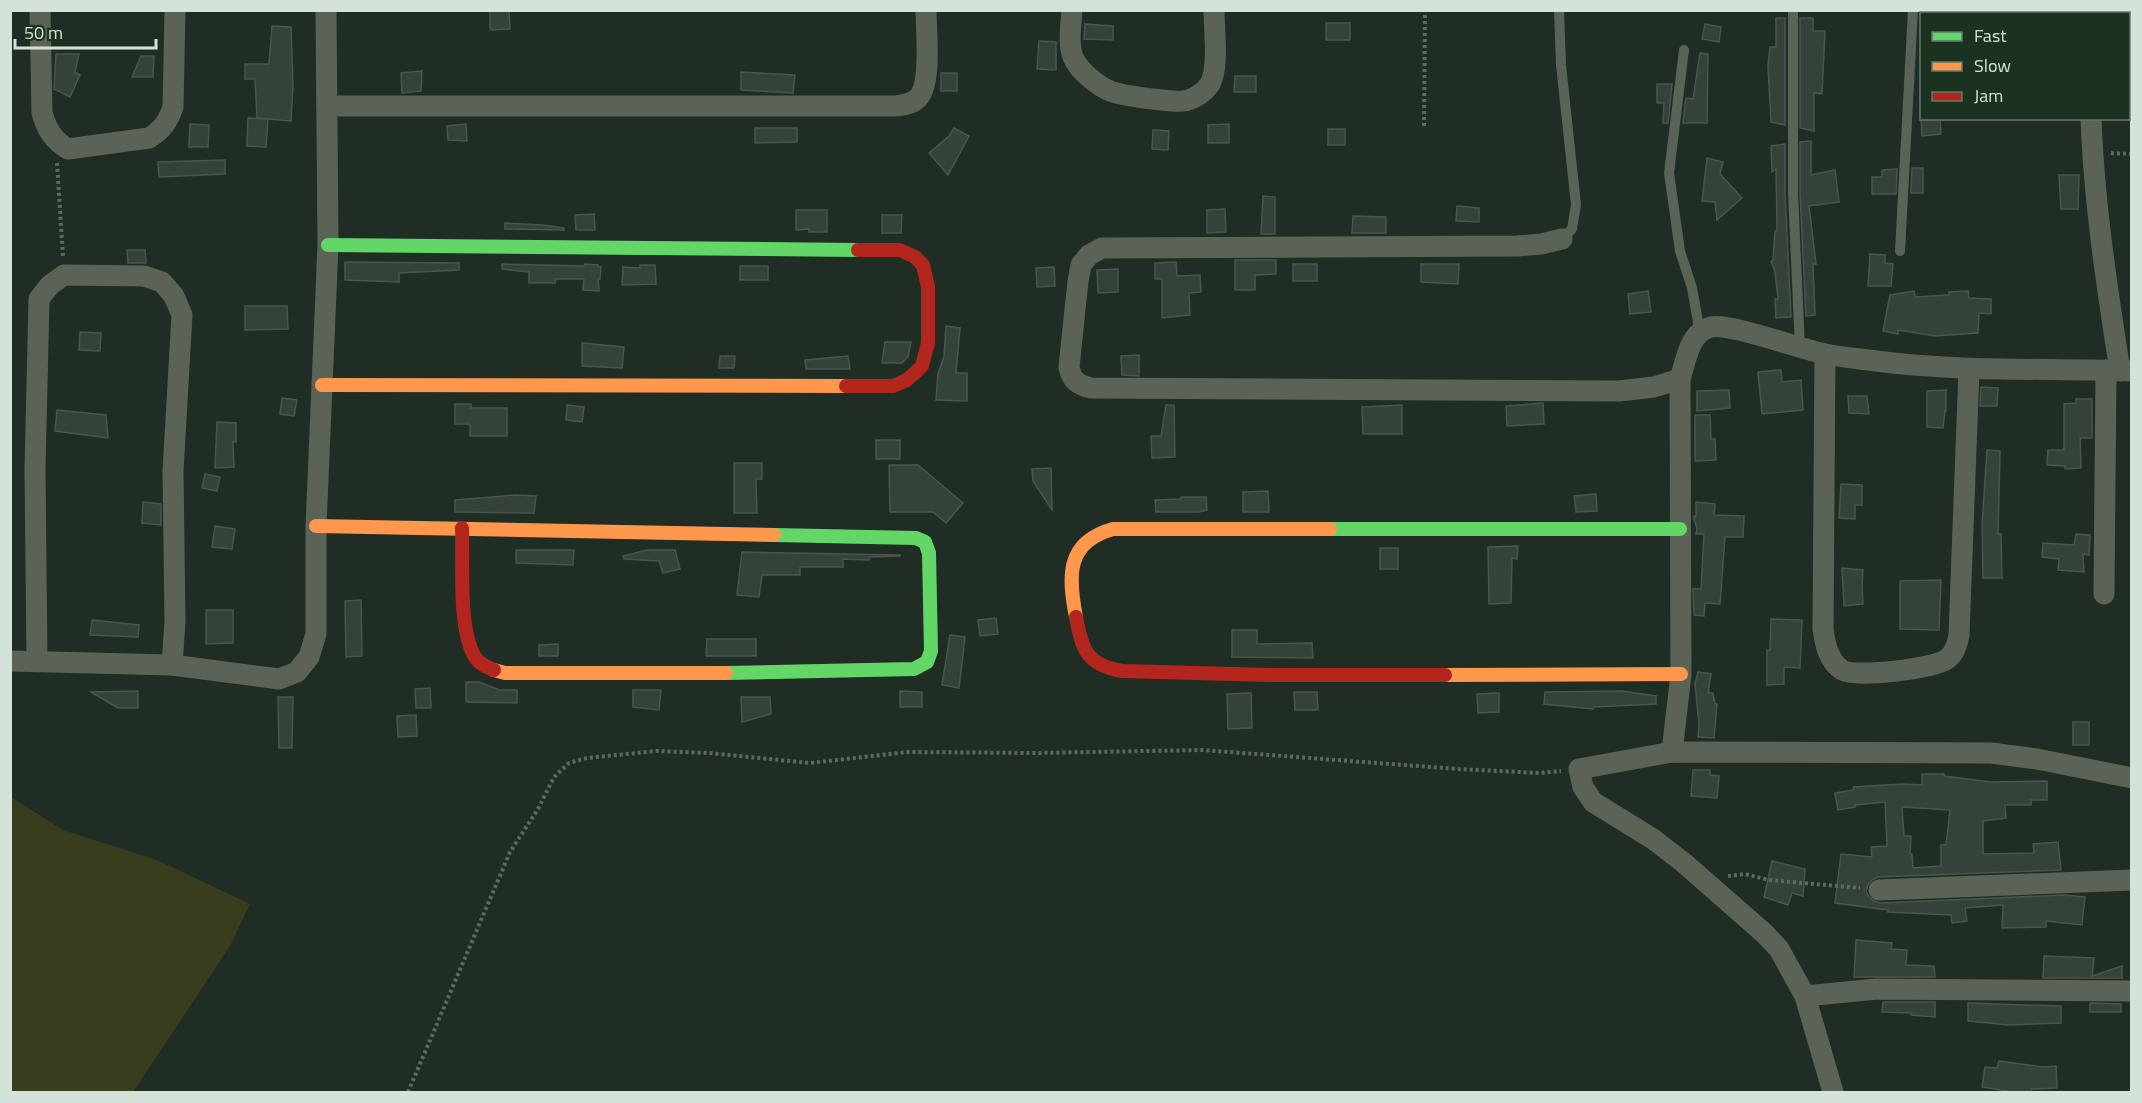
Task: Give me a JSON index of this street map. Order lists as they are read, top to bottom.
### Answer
{
  "legend": ["Fast", "Slow", "Jam"],
  "scale_bar": "50 m"
}
